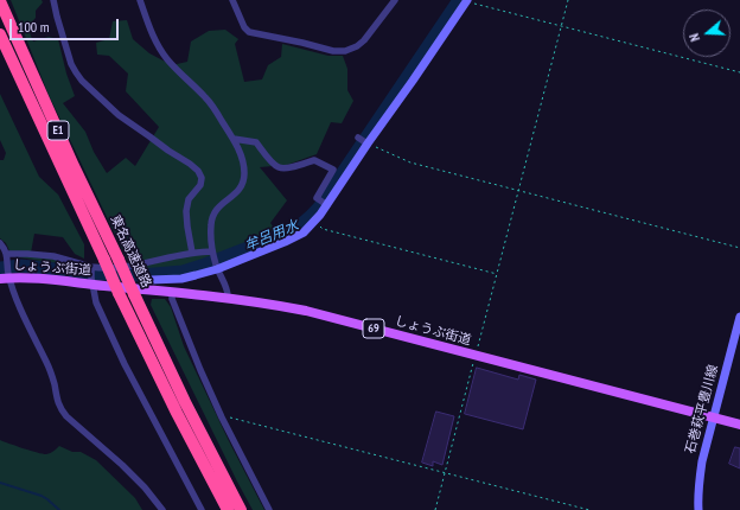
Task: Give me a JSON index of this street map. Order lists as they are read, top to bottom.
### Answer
{
  "streets": {
    "highway": ["E1", "東名高速道路"],
    "main road": ["しょうぶ街道", "69"],
    "street": ["石巻萩平豊川線"]
  },
  "crossings": [
    ["東名高速道路", "しょうぶ街道"],
    ["しょうぶ街道", "石巻萩平豊川線"]
  ],
  "water": ["牟呂用水"],
  "scale_bar": "100 m",
  "north": "left"
}
